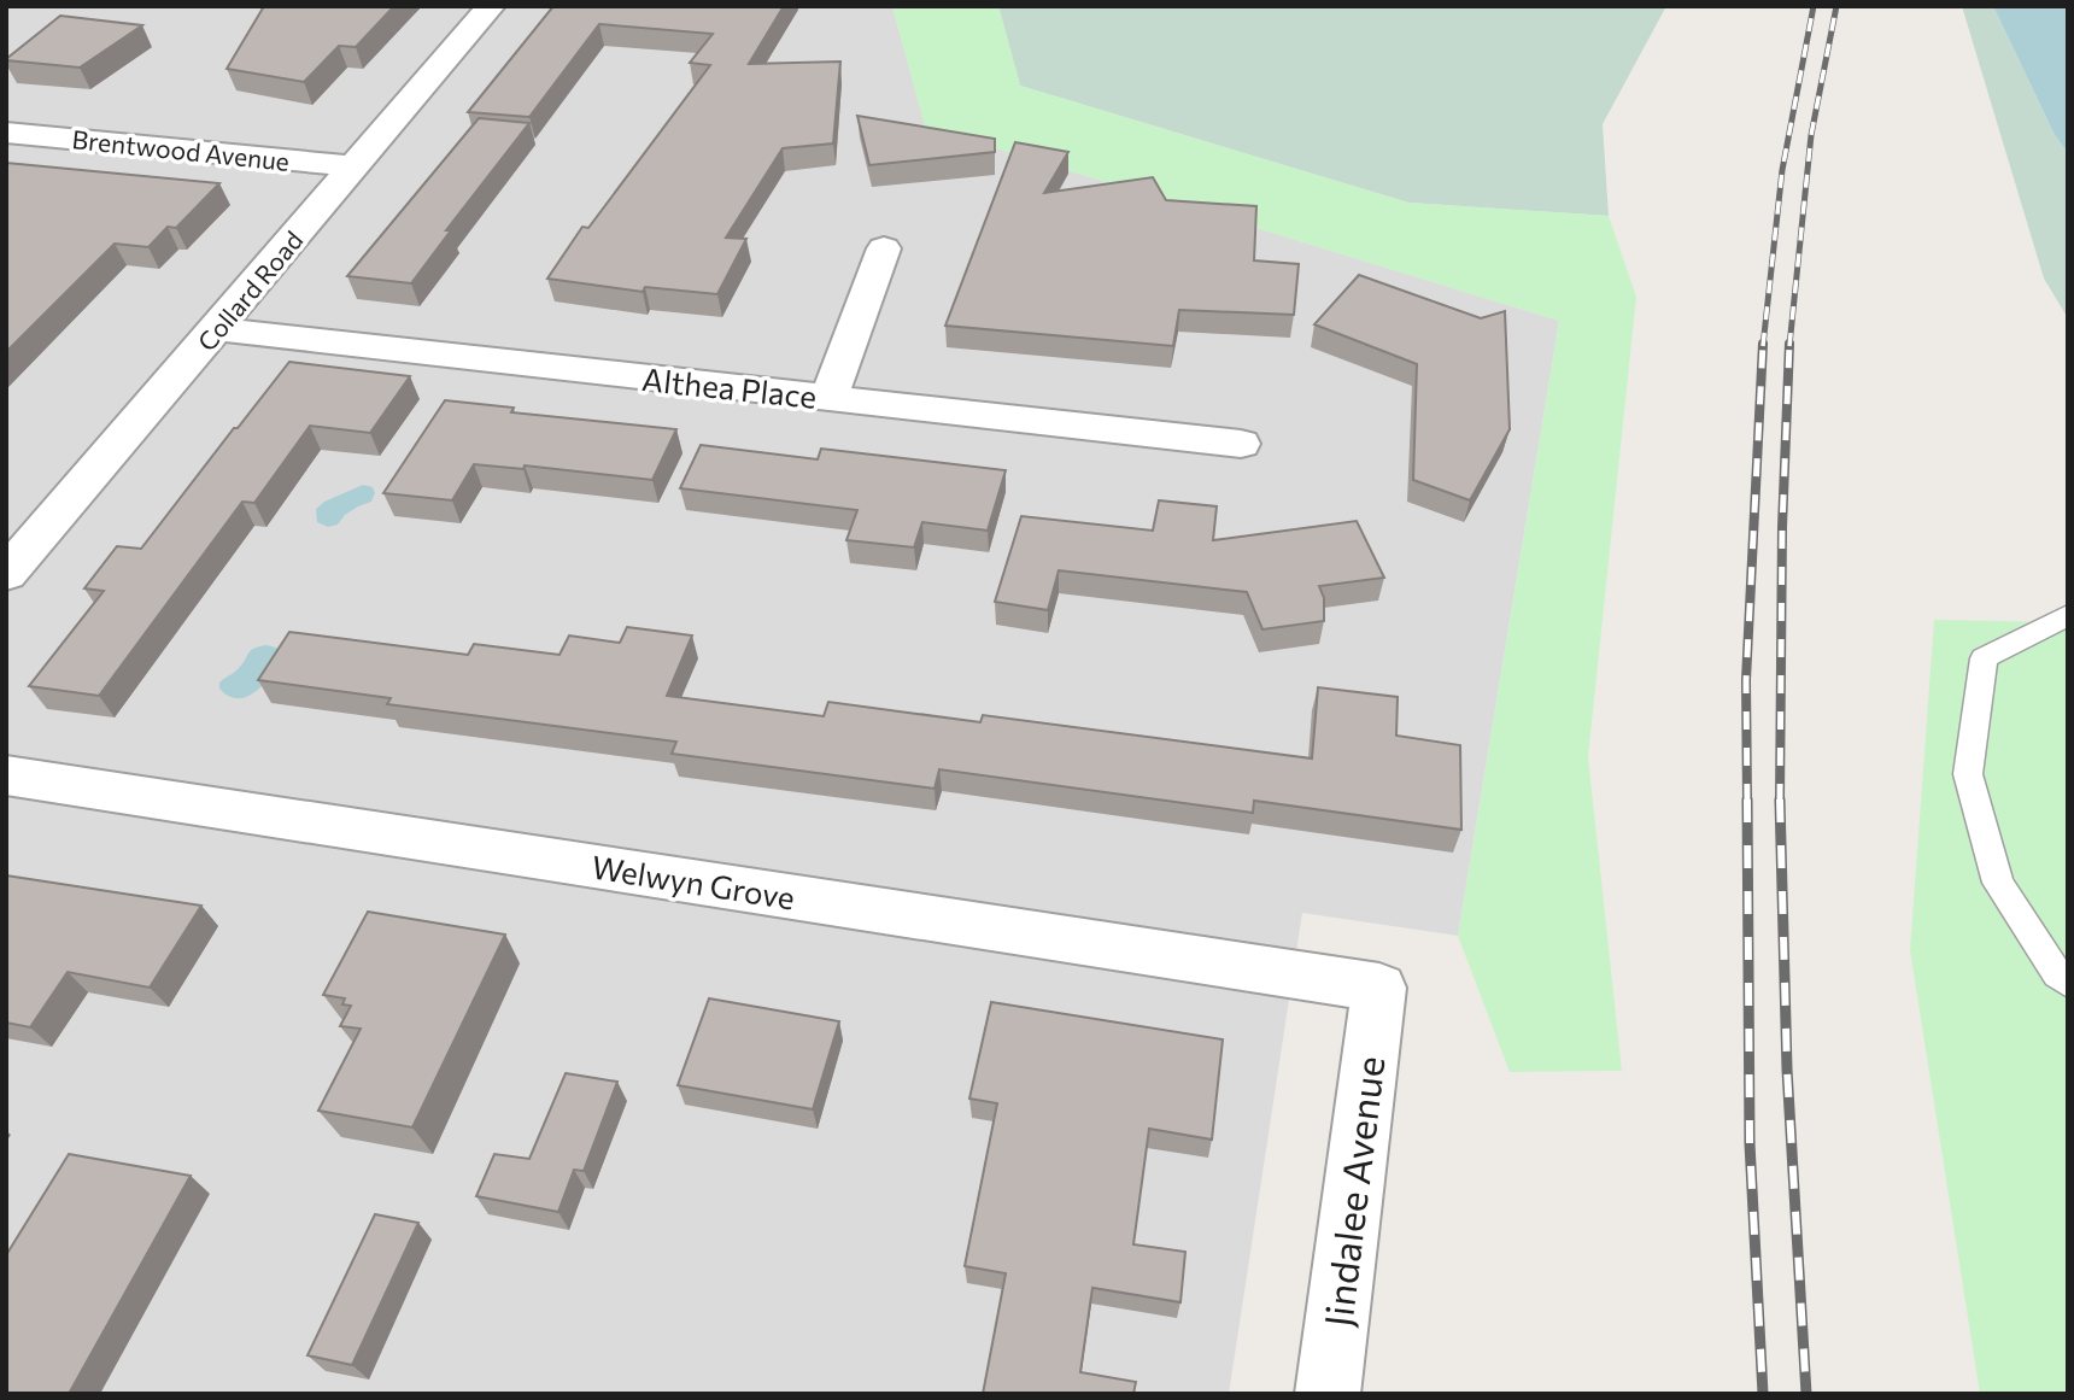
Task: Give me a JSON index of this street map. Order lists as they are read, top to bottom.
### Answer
{
  "streets": {
    "street": [
      "Brentwood Avenue",
      "Collard Road",
      "Althea Place",
      "Welwyn Grove",
      "Jindalee Avenue"
    ]
  },
  "crossings": [
    ["Brentwood Avenue", "Collard Road"],
    ["Collard Road", "Althea Place"],
    ["Welwyn Grove", "Jindalee Avenue"]
  ]
}
